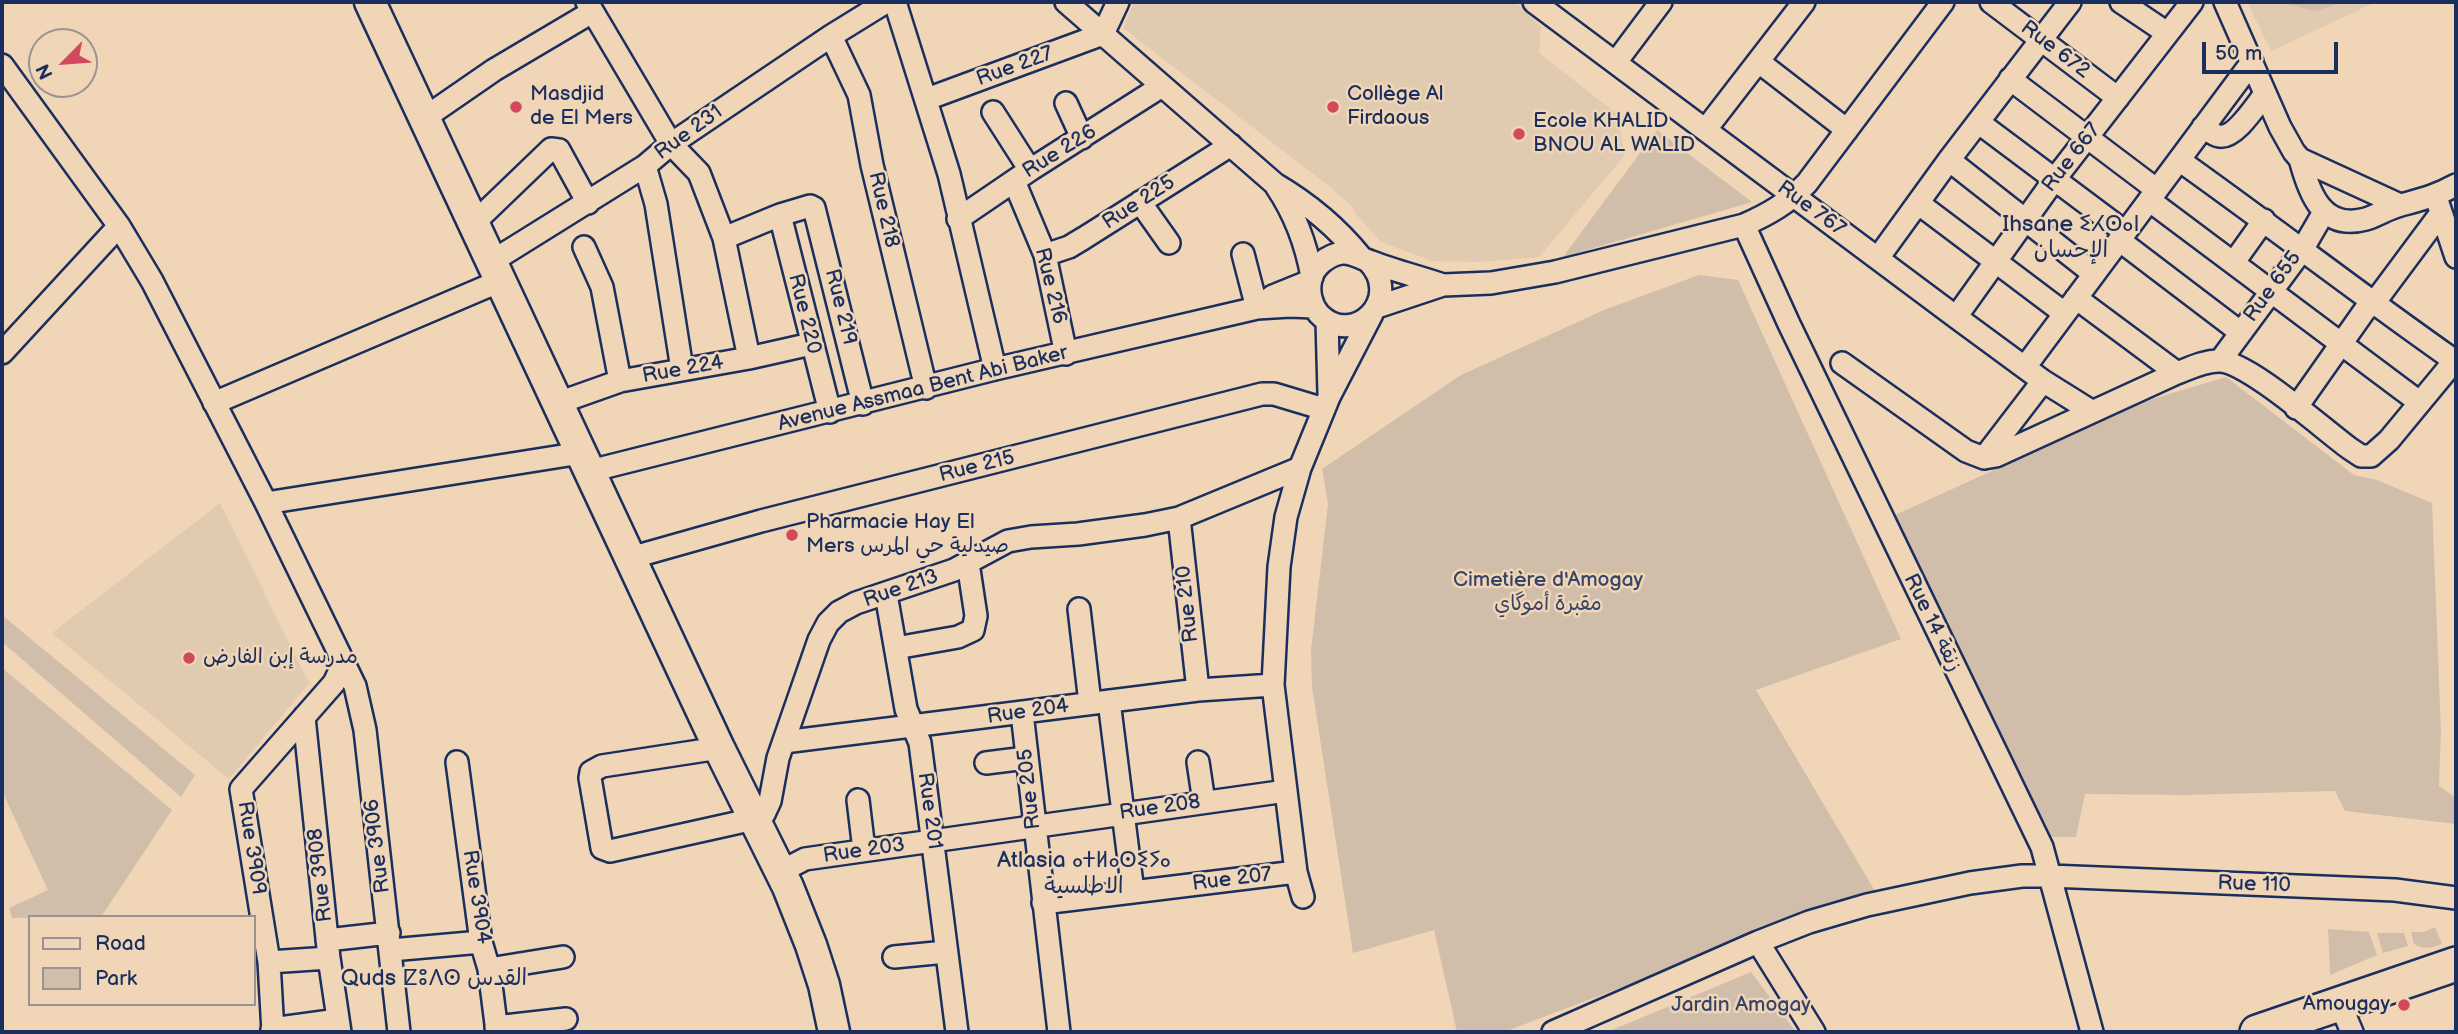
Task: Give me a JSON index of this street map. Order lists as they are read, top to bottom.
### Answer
{
  "streets": {
    "street": [
      "Rue 672",
      "Rue 227",
      "Rue 231",
      "Rue 226",
      "Rue 667",
      "Rue 225",
      "Rue 767",
      "Rue 218",
      "Rue 216",
      "Rue 655",
      "Rue 219",
      "Rue 220",
      "Rue 224",
      "Avenue Assmaa Bent Abi Baker",
      "Rue 215",
      "Rue 213",
      "Rue 210",
      "Rue 14 زنقة",
      "Rue 204",
      "Rue 205",
      "Rue 208",
      "Rue 201",
      "Rue 3906",
      "Rue 3909",
      "Rue 203",
      "Rue 3908",
      "Rue 207",
      "Rue 110",
      "Rue 3904"
    ]
  },
  "crossings": [
    ["Rue 672", "Rue 667"],
    ["Rue 231", "Rue 218"],
    ["Rue 231", "Rue 3906"],
    ["Rue 226", "Rue 216"],
    ["Rue 667", "Rue 767"],
    ["Rue 225", "Rue 216"],
    ["Rue 218", "Avenue Assmaa Bent Abi Baker"],
    ["Rue 216", "Avenue Assmaa Bent Abi Baker"],
    ["Rue 219", "Rue 220"],
    ["Rue 219", "Avenue Assmaa Bent Abi Baker"],
    ["Rue 220", "Rue 224"],
    ["Rue 220", "Avenue Assmaa Bent Abi Baker"],
    ["Avenue Assmaa Bent Abi Baker", "Rue 3906"],
    ["Rue 213", "Rue 210"],
    ["Rue 213", "Rue 204"],
    ["Rue 213", "Rue 201"],
    ["Rue 210", "Rue 204"],
    ["Rue 14 زنقة", "Rue 110"],
    ["Rue 204", "Rue 205"],
    ["Rue 204", "Rue 201"],
    ["Rue 205", "Rue 208"],
    ["Rue 205", "Rue 203"],
    ["Rue 205", "Rue 207"],
    ["Rue 208", "Rue 203"],
    ["Rue 201", "Rue 203"],
    ["Rue 3909", "Rue 3908"]
  ],
  "districts": ["Ihsane ⵉⵃⵙⴰⵏ الإحسان", "Atlasia ⴰⵜⵍⴰⵙⵉⵢⴰ الاطلسية", "Quds ⵇⵓⴷⵙ القدس"],
  "parks": ["Cimetière d'Amogay مقبرة أموگاي", "Jardin Amogay"],
  "places": [
    "Masdjid de El Mers",
    "Collège Al Firdaous",
    "Ecole KHALID BNOU AL WALID",
    "Pharmacie Hay El Mers صيدلية حي المرس",
    "مدرسة إبن الفارض",
    "Amougay"
  ],
  "legend": ["Road", "Park"],
  "scale_bar": "50 m",
  "north": "bottom left"
}
